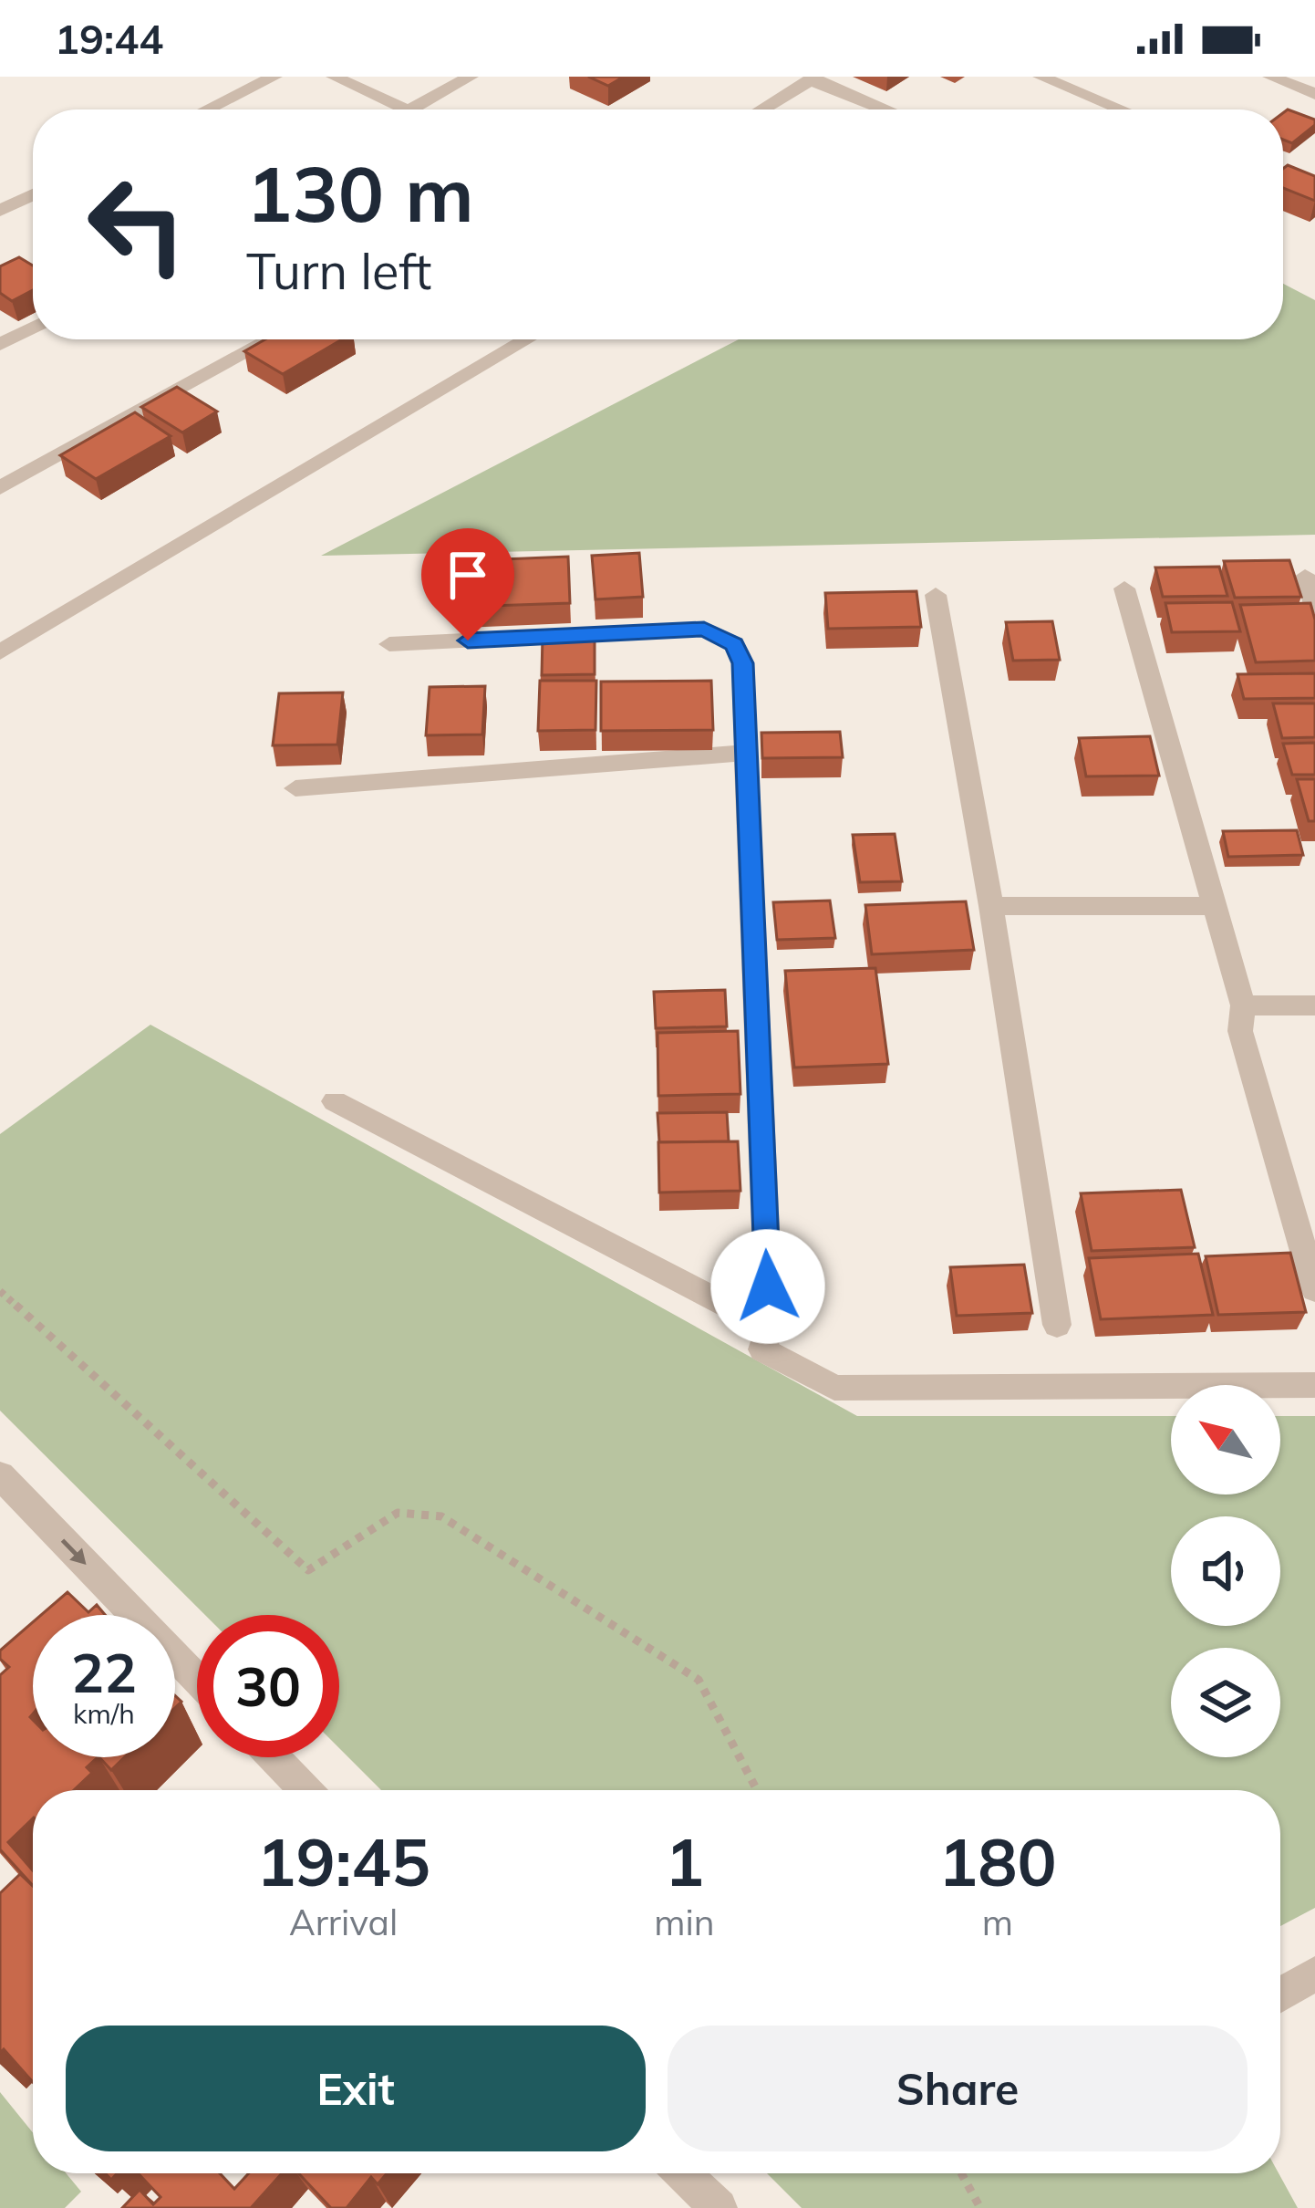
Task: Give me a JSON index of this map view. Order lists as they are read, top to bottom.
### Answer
{
  "north": "top left",
  "page": {
    "status": "19:44",
    "turn": ["130 m", "Turn left"],
    "speed": "22 km/h",
    "limit": "30",
    "eta": [
      "19:45",
      "Arrival",
      "1",
      "min",
      "180",
      "m"
    ],
    "buttons": ["Exit", "Share"]
  }
}
